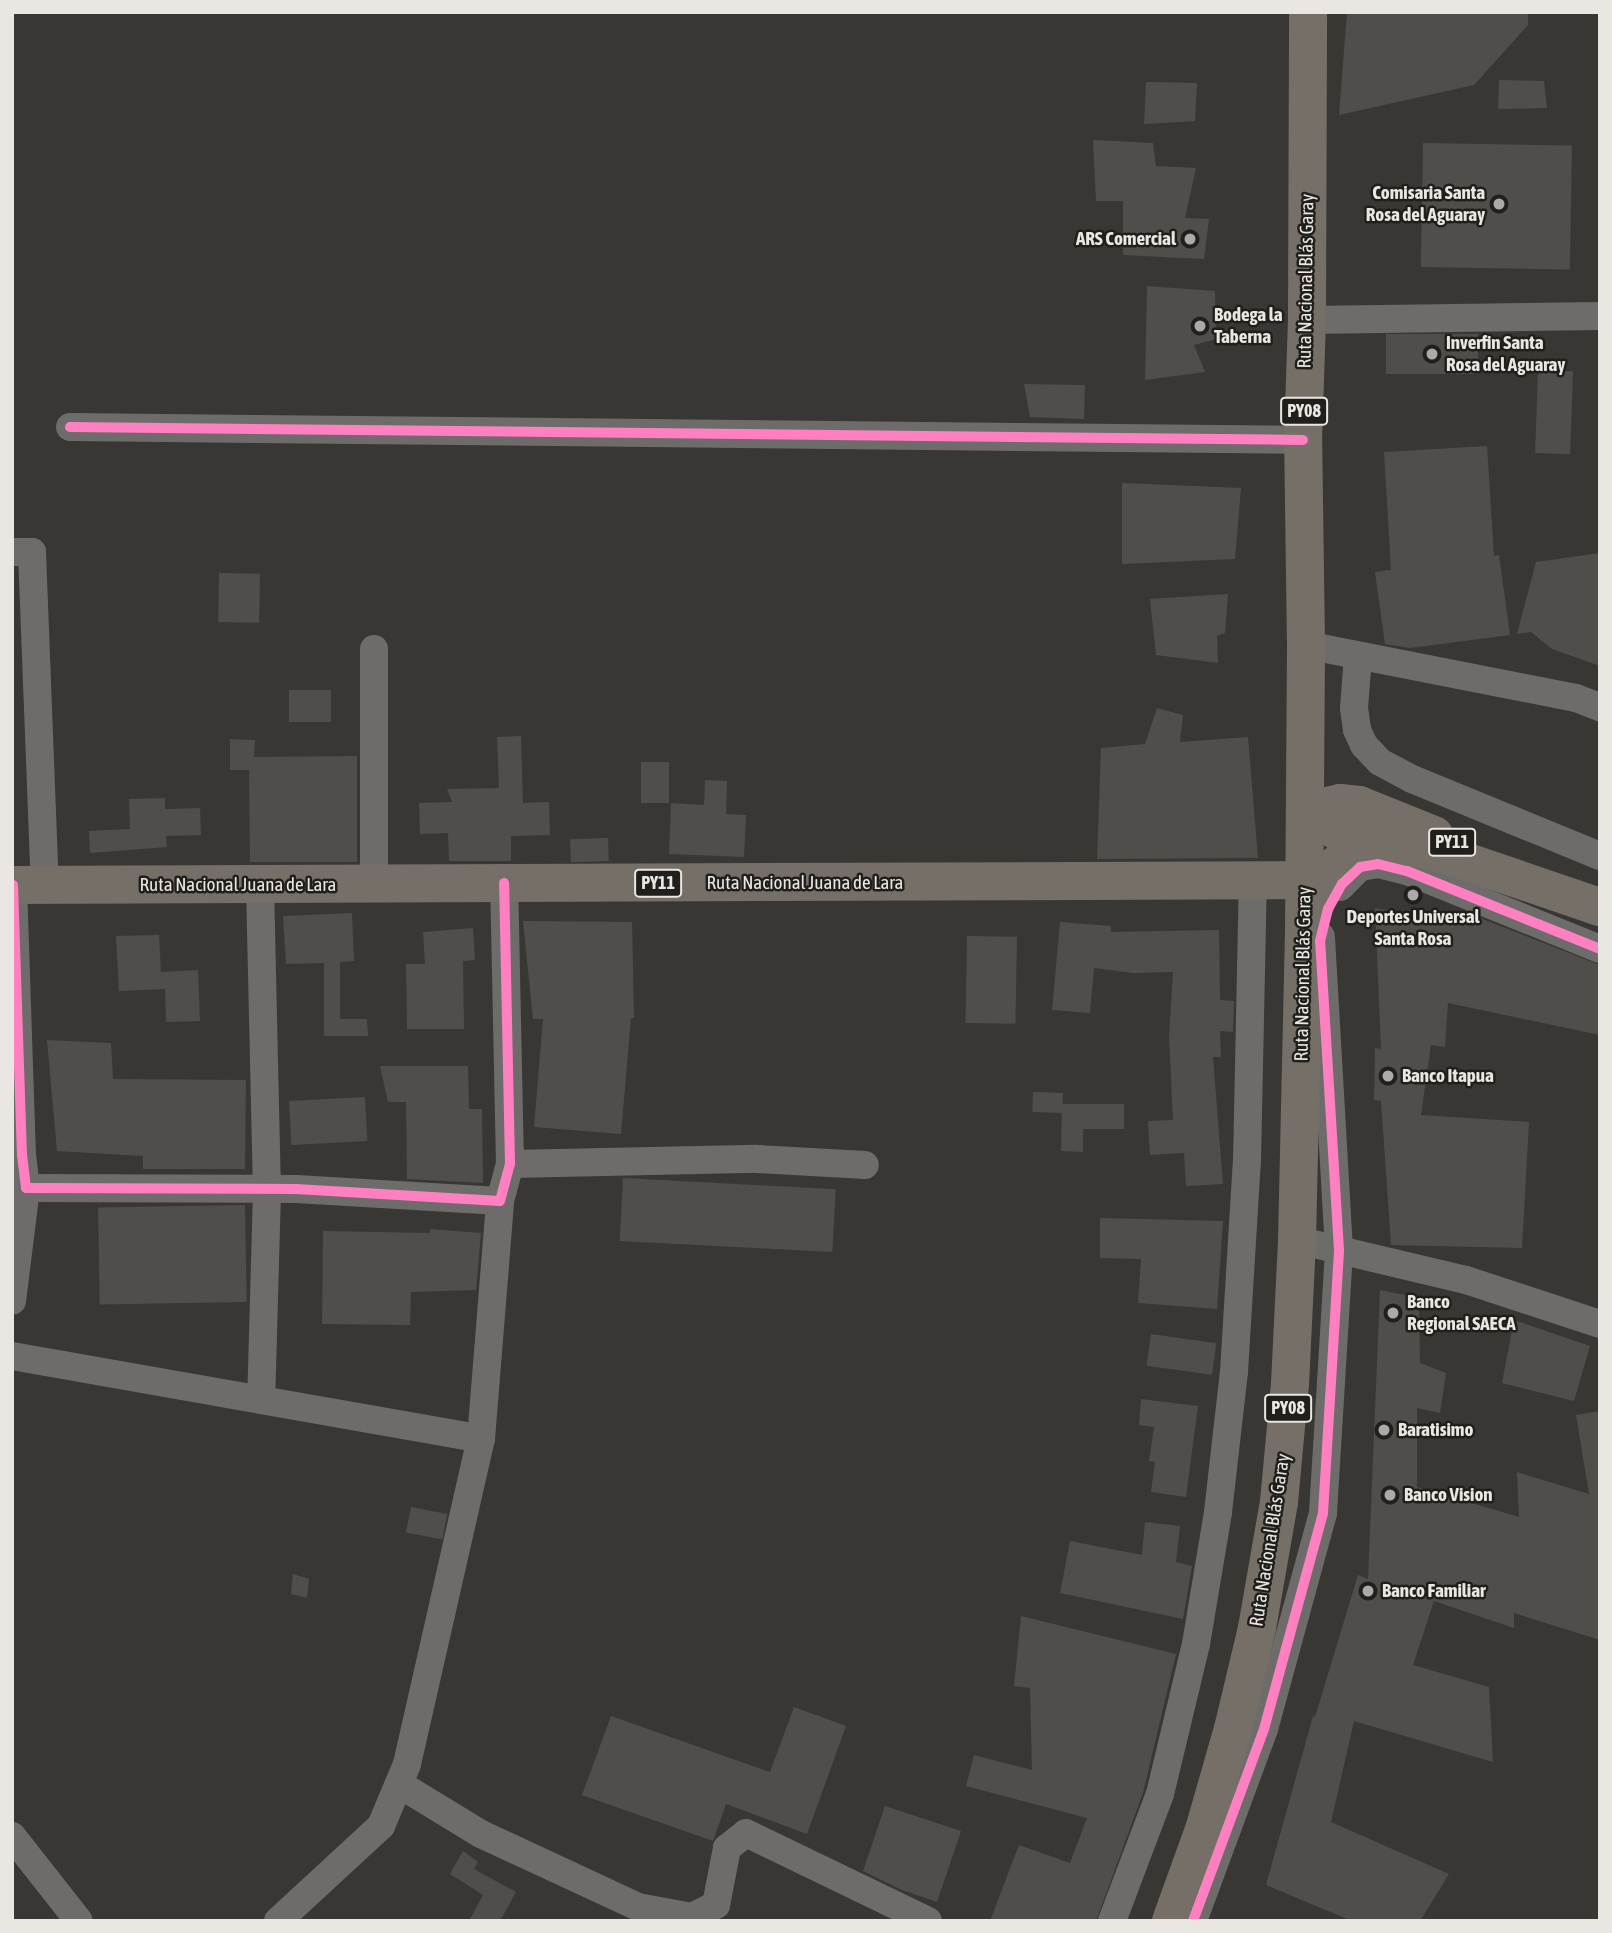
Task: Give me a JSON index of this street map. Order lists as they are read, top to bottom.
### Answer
{
  "streets": {
    "highway": [
      "Ruta Nacional Blás Garay",
      "PY08",
      "PY11",
      "Ruta Nacional Juana de Lara"
    ]
  },
  "crossings": [
    ["Ruta Nacional Blás Garay", "PY11"],
    ["Ruta Nacional Blás Garay", "Ruta Nacional Juana de Lara"]
  ],
  "places": [
    "Comisaria Santa Rosa del Aguaray",
    "ARS Comercial",
    "Bodega la Taberna",
    "Inverfin Santa Rosa del Aguaray",
    "Deportes Universal Santa Rosa",
    "Banco Itapua",
    "Banco Regional SAECA",
    "Baratisimo",
    "Banco Vision",
    "Banco Familiar"
  ]
}
